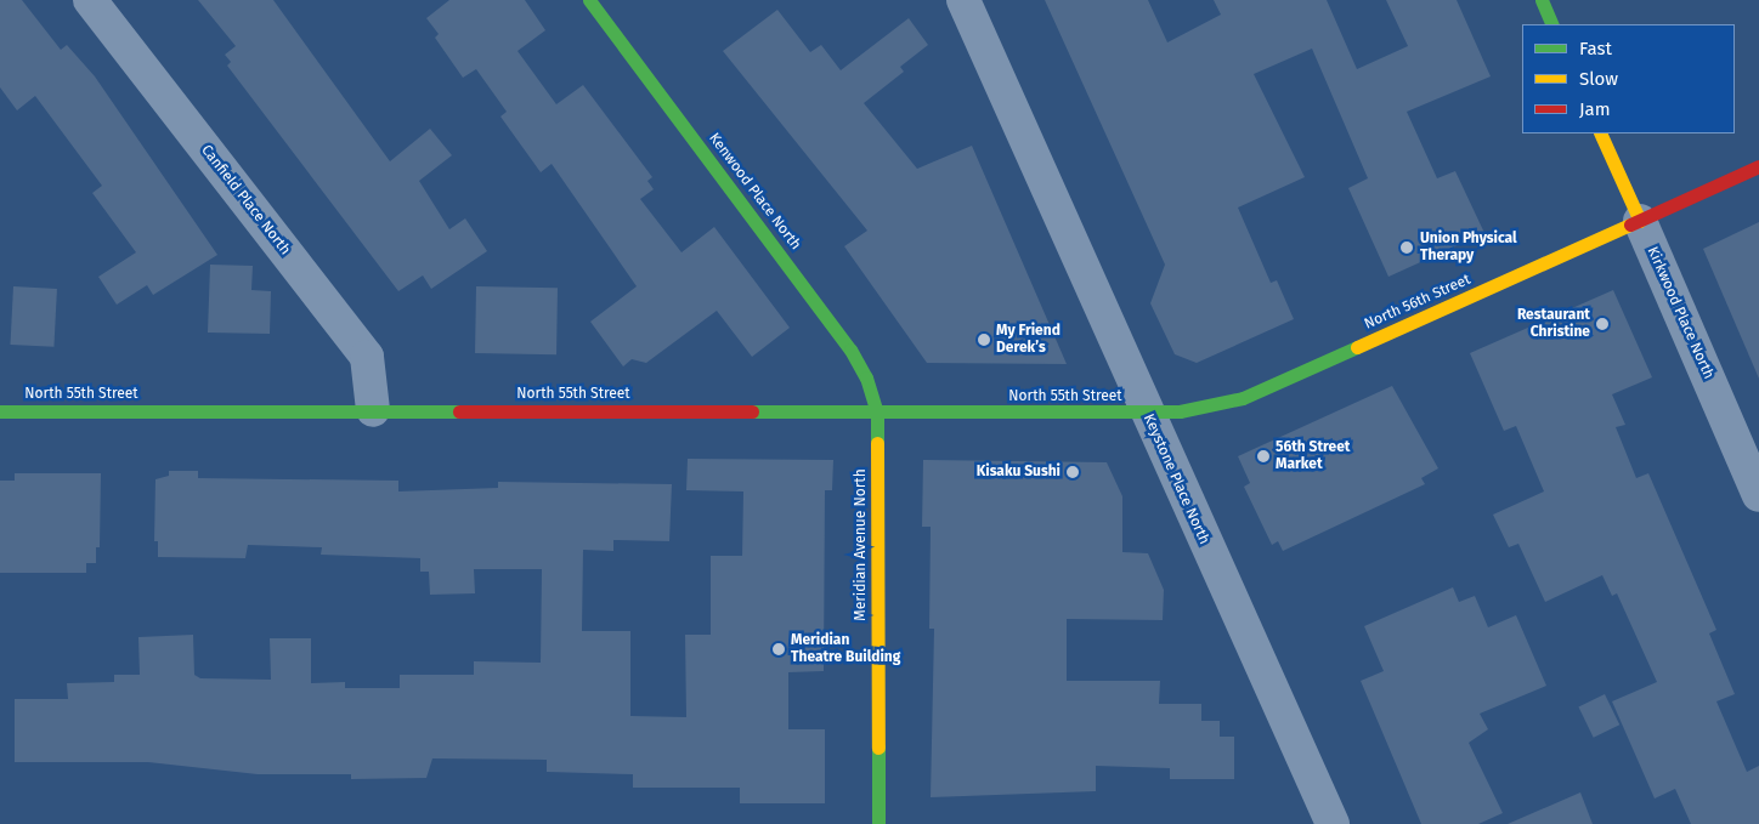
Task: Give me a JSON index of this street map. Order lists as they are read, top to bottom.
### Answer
{
  "streets": {
    "street": [
      "Kenwood Place North",
      "Canfield Place North",
      "North 56th Street",
      "Kirkwood Place North",
      "North 55th Street",
      "Keystone Place North",
      "Meridian Avenue North"
    ]
  },
  "crossings": [
    ["Kenwood Place North", "North 55th Street"],
    ["Kenwood Place North", "Meridian Avenue North"],
    ["Canfield Place North", "North 55th Street"],
    ["North 56th Street", "Kirkwood Place North"],
    ["North 56th Street", "North 55th Street"],
    ["North 56th Street", "Keystone Place North"],
    ["North 55th Street", "Keystone Place North"],
    ["North 55th Street", "Meridian Avenue North"]
  ],
  "places": [
    "Union Physical Therapy",
    "Restaurant Christine",
    "My Friend Derek’s",
    "56th Street Market",
    "Kisaku Sushi",
    "Meridian Theatre Building"
  ],
  "legend": ["Fast", "Slow", "Jam"]
}
